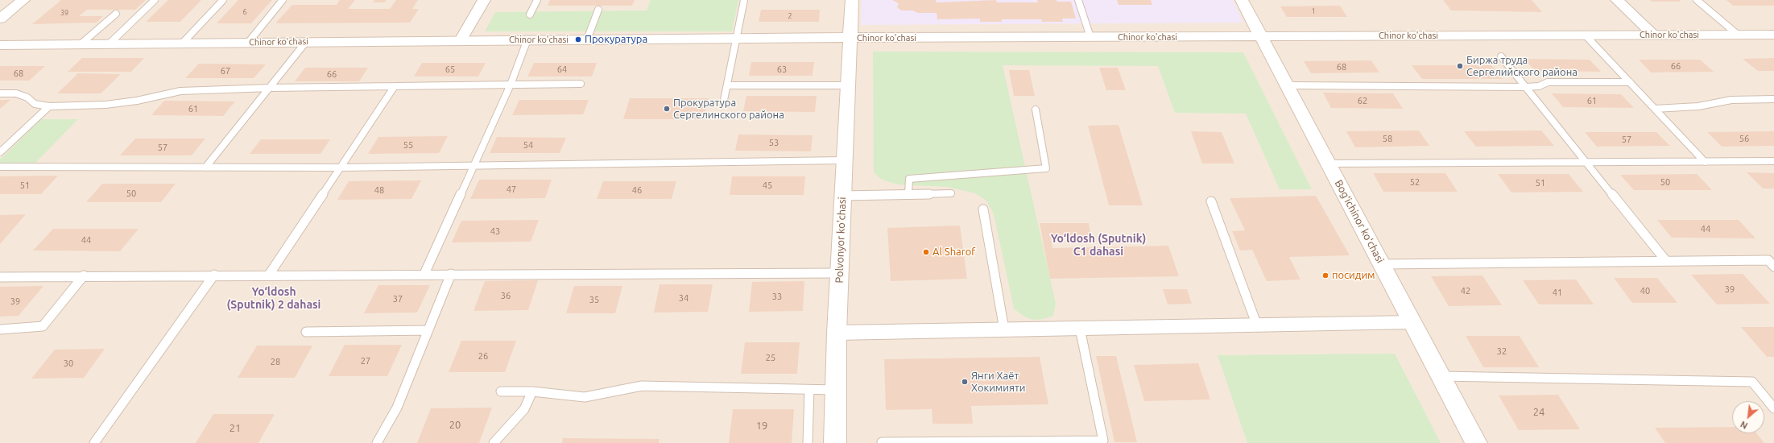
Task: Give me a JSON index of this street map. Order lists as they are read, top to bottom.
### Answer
{
  "streets": {
    "street": ["Chinor ko'chasi", "Bogʻichinor koʻchasi", "Polvonyor ko'chasi"]
  },
  "crossings": [
    ["Chinor ko'chasi", "Bogʻichinor koʻchasi"],
    ["Chinor ko'chasi", "Polvonyor ko'chasi"]
  ],
  "districts": ["Yo‘ldosh (Sputnik) C1 dahasi", "Yo‘ldosh (Sputnik) 2 dahasi"],
  "places": [
    "Прокуратура",
    "Биржа труда Сергелийского района",
    "Прокуратура Сергелинского района",
    "Al Sharof",
    "посидим",
    "Янги Хаёт Хокимияти"
  ],
  "house_numbers": [
    "1",
    "6",
    "39",
    "2",
    "66",
    "68",
    "65",
    "64",
    "63",
    "67",
    "68",
    "66",
    "62",
    "61",
    "61",
    "58",
    "56",
    "57",
    "53",
    "55",
    "54",
    "57",
    "52",
    "50",
    "51",
    "51",
    "45",
    "47",
    "48",
    "46",
    "50",
    "44",
    "43",
    "44",
    "39",
    "42",
    "40",
    "41",
    "36",
    "33",
    "34",
    "37",
    "35",
    "39",
    "32",
    "26",
    "25",
    "27",
    "28",
    "30",
    "24",
    "20",
    "19",
    "21"
  ],
  "north": "bottom left"
}
